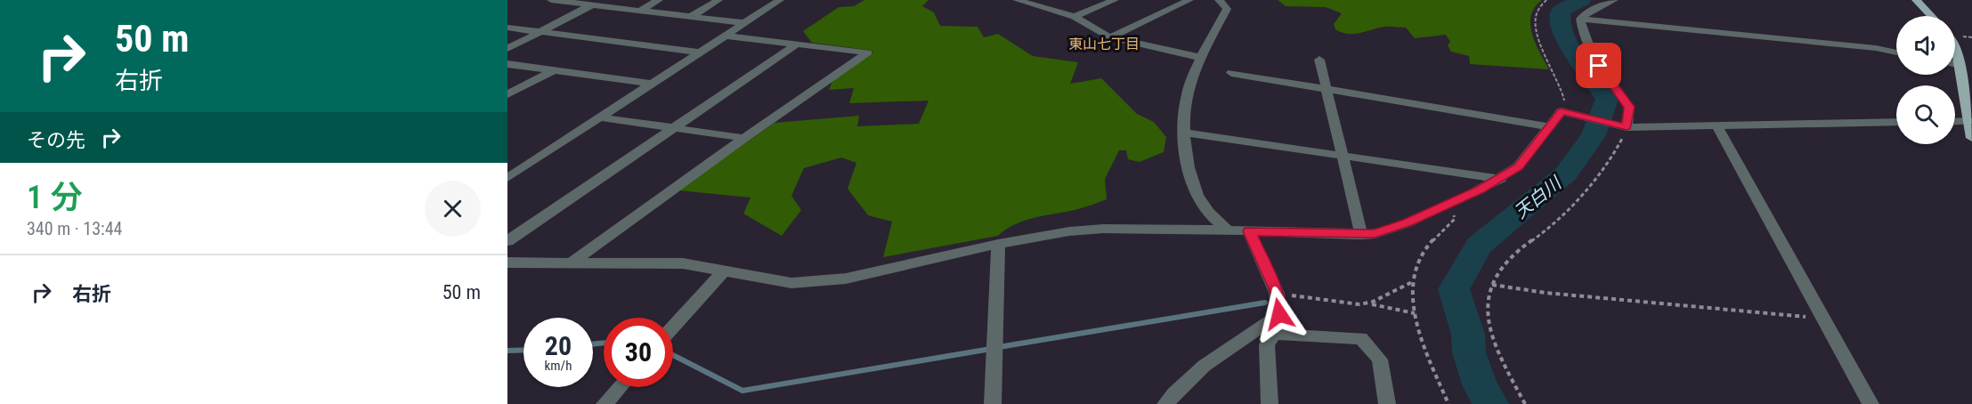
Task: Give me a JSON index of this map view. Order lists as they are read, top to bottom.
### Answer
{
  "districts": ["東山七丁目"],
  "water": ["天白川"],
  "page": {
    "turn": ["50 m", "右折"],
    "then": "その先",
    "heading": ["1 分", "340 m · 13:44"],
    "list": [
      {
        "name": "右折",
        "value": "50 m"
      }
    ],
    "speed": "20 km/h",
    "limit": "30"
  }
}
